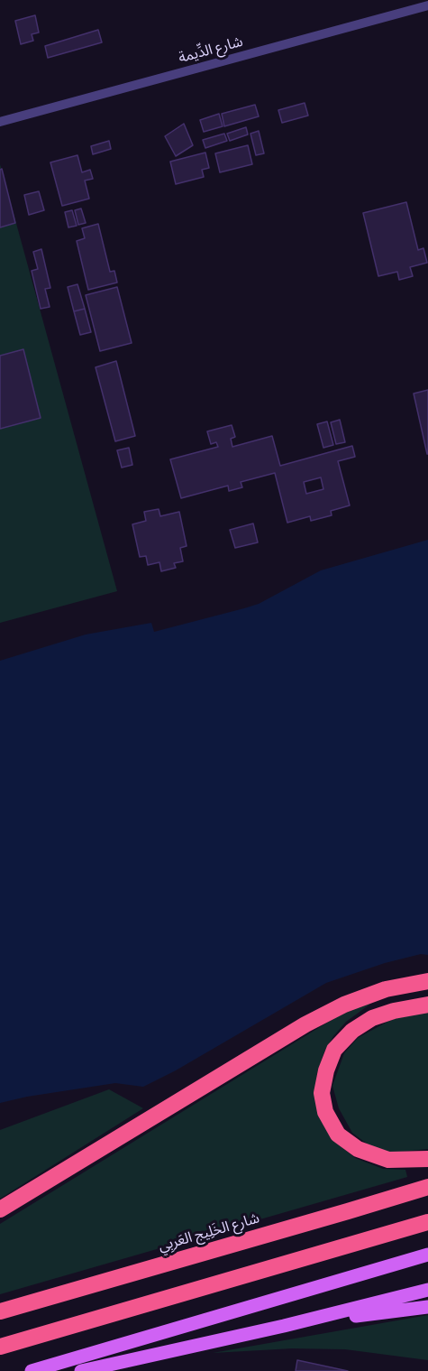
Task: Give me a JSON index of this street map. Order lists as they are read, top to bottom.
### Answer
{
  "streets": {
    "highway": ["شارع الخَلِيج العَربِي"],
    "street": ["شارع الدِّيمة"]
  }
}
